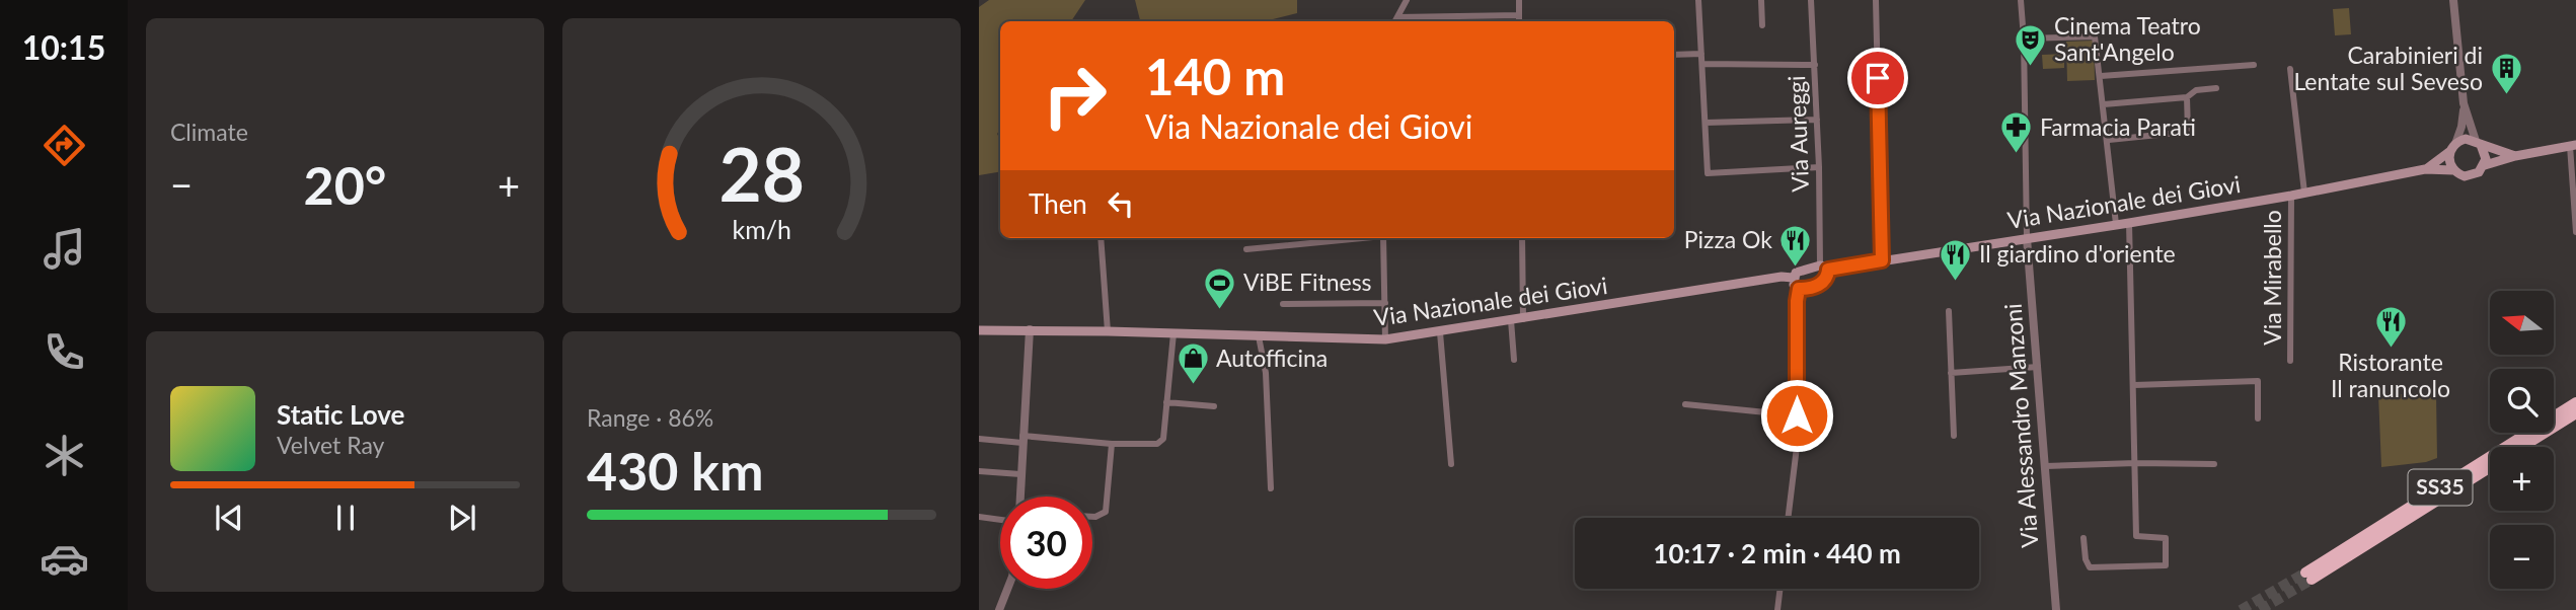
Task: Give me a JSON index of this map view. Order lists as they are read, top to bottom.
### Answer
{
  "streets": {
    "highway": ["SS35"],
    "main road": ["Via Nazionale dei Giovi"],
    "street": ["Via Aureggi", "Via Mirabello", "Via Alessandro Manzoni"]
  },
  "crossings": [
    ["Via Aureggi", "Via Nazionale dei Giovi"],
    ["Via Nazionale dei Giovi", "Via Mirabello"],
    ["Via Nazionale dei Giovi", "Via Alessandro Manzoni"]
  ],
  "places": {
    "theatre": ["Cinema Teatro Sant'Angelo"],
    "building": ["Carabinieri di Lentate sul Seveso"],
    "pharmacy": ["Farmacia Parati"],
    "restaurant": ["Pizza Ok", "Il giardino d'oriente", "Ristorante Il ranuncolo"],
    "sports": ["ViBE Fitness"],
    "shop": ["Autofficina"]
  },
  "north": "left",
  "page": {
    "tabs": "10:15",
    "tile": [
      "Climate",
      ["Range · 86%", "430 km"]
    ],
    "turn": ["140 m", "Via Nazionale dei Giovi"],
    "heat": ["−", "20°", "+"],
    "then": "Then",
    "map_buttons": ["+", "−"],
    "song": ["Static Love", "Velvet Ray"],
    "limit": "30",
    "trip": "10:17 · 2 min · 440 m",
    "gauge": ["28", "km/h"]
  }
}
